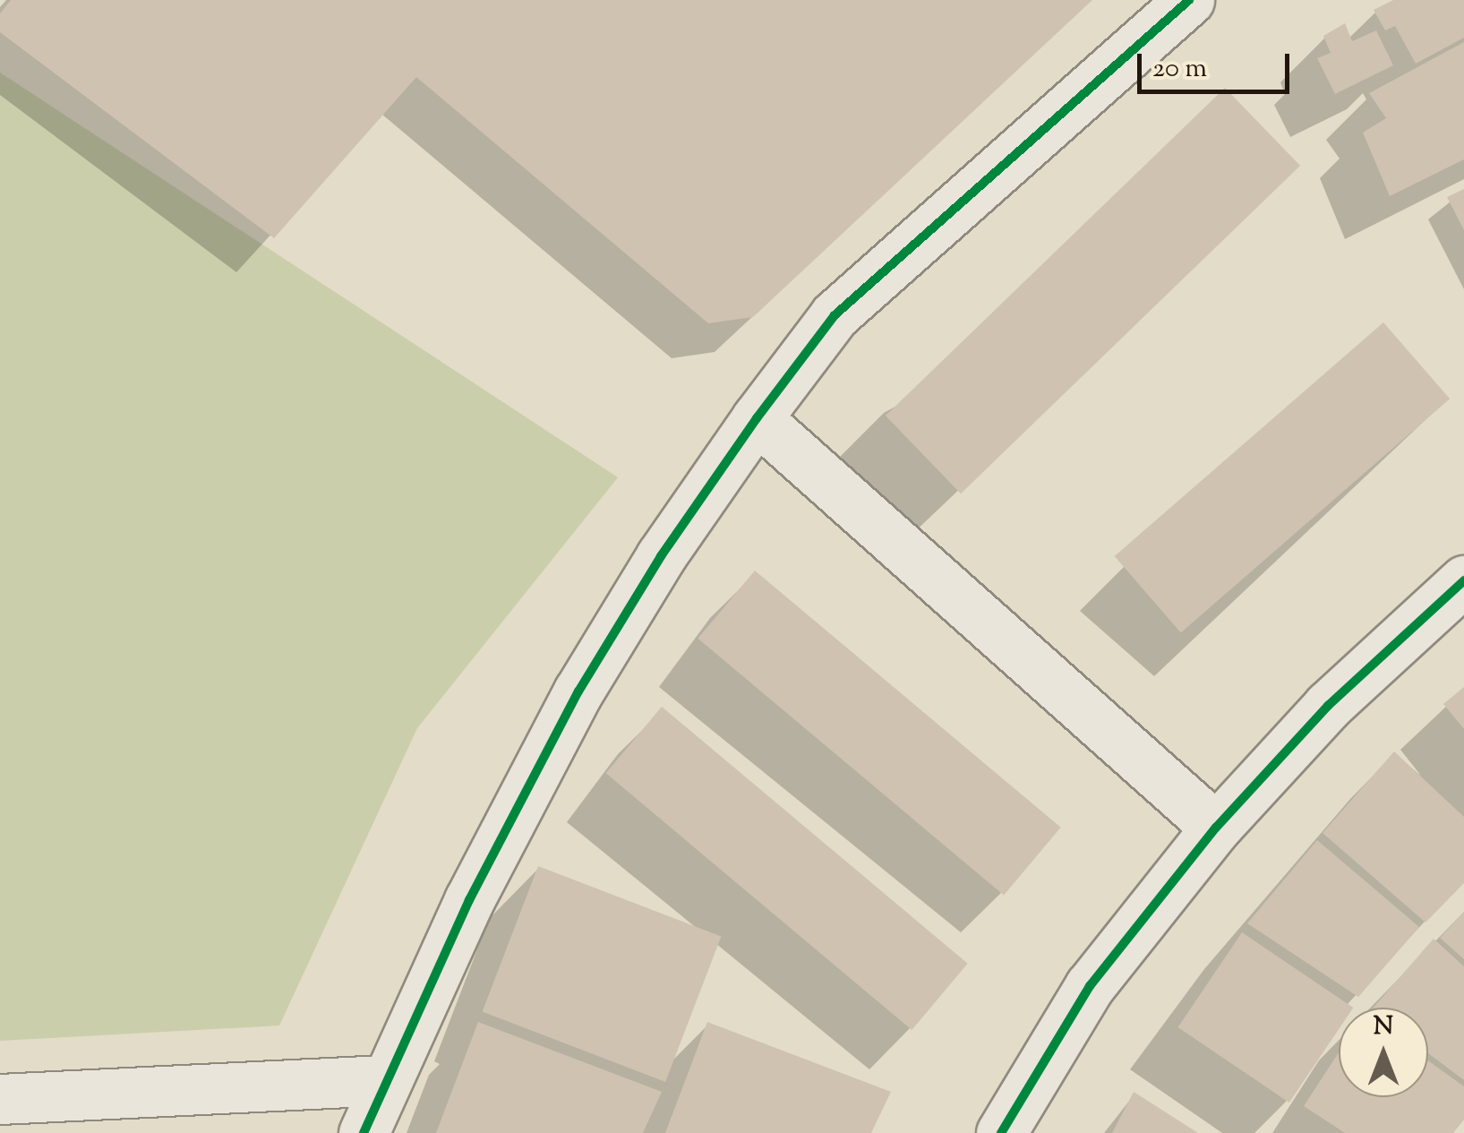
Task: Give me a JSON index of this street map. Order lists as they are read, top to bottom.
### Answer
{
  "scale_bar": "20 m",
  "north": "top"
}
